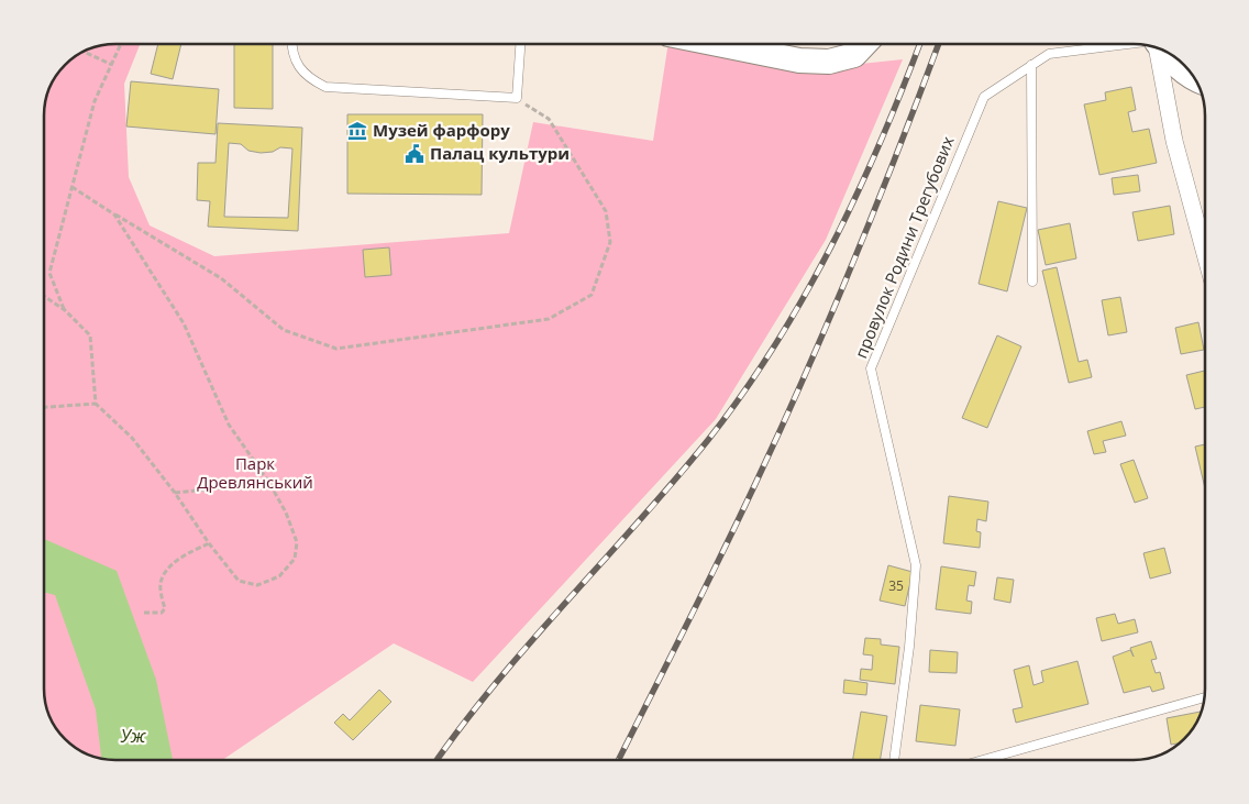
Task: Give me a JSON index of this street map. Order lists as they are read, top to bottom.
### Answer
{
  "streets": {
    "lane": ["провулок Родини Трегубових"]
  },
  "water": ["Уж"],
  "parks": ["Парк Древлянський"],
  "places": {
    "museum": ["Музей фарфору"],
    "public building": ["Палац культури"]
  },
  "house_numbers": ["35"]
}
